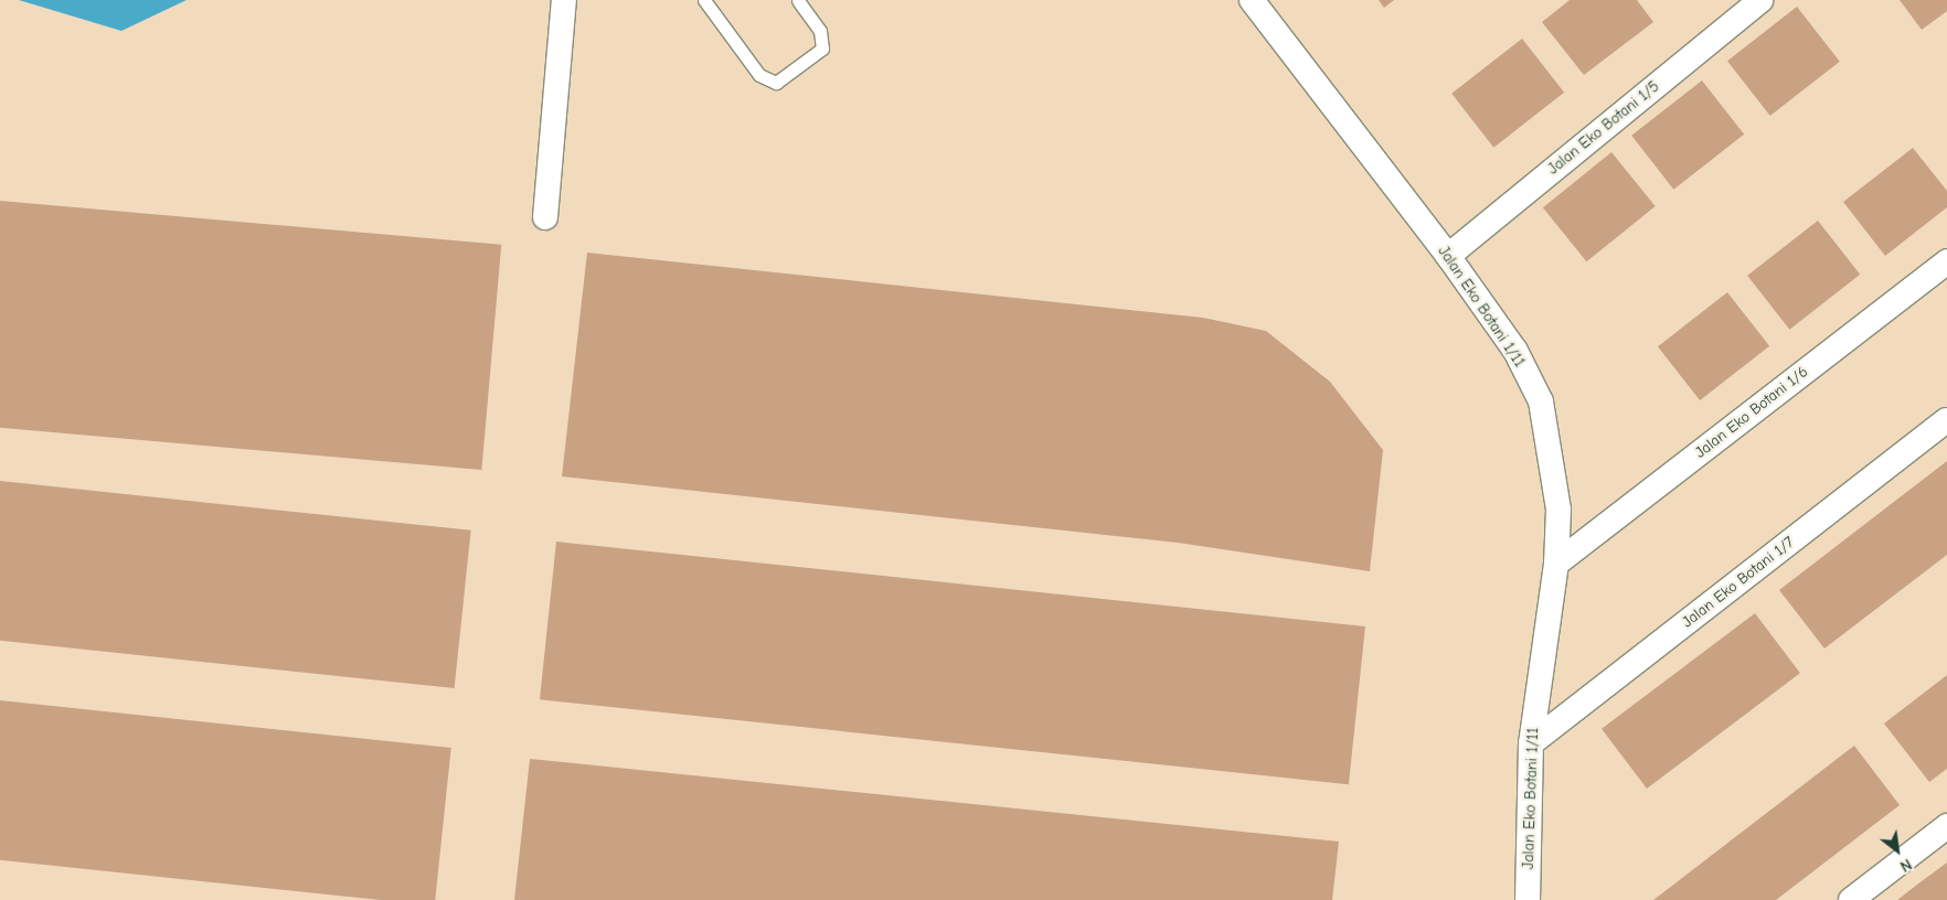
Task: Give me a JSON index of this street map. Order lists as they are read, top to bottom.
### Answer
{
  "streets": {
    "street": [
      "Jalan Eko Botani 1/5",
      "Jalan Eko Botani 1/11",
      "Jalan Eko Botani 1/6",
      "Jalan Eko Botani 1/7"
    ]
  },
  "crossings": [
    ["Jalan Eko Botani 1/5", "Jalan Eko Botani 1/11"],
    ["Jalan Eko Botani 1/11", "Jalan Eko Botani 1/6"],
    ["Jalan Eko Botani 1/11", "Jalan Eko Botani 1/7"]
  ],
  "north": "bottom right"
}
